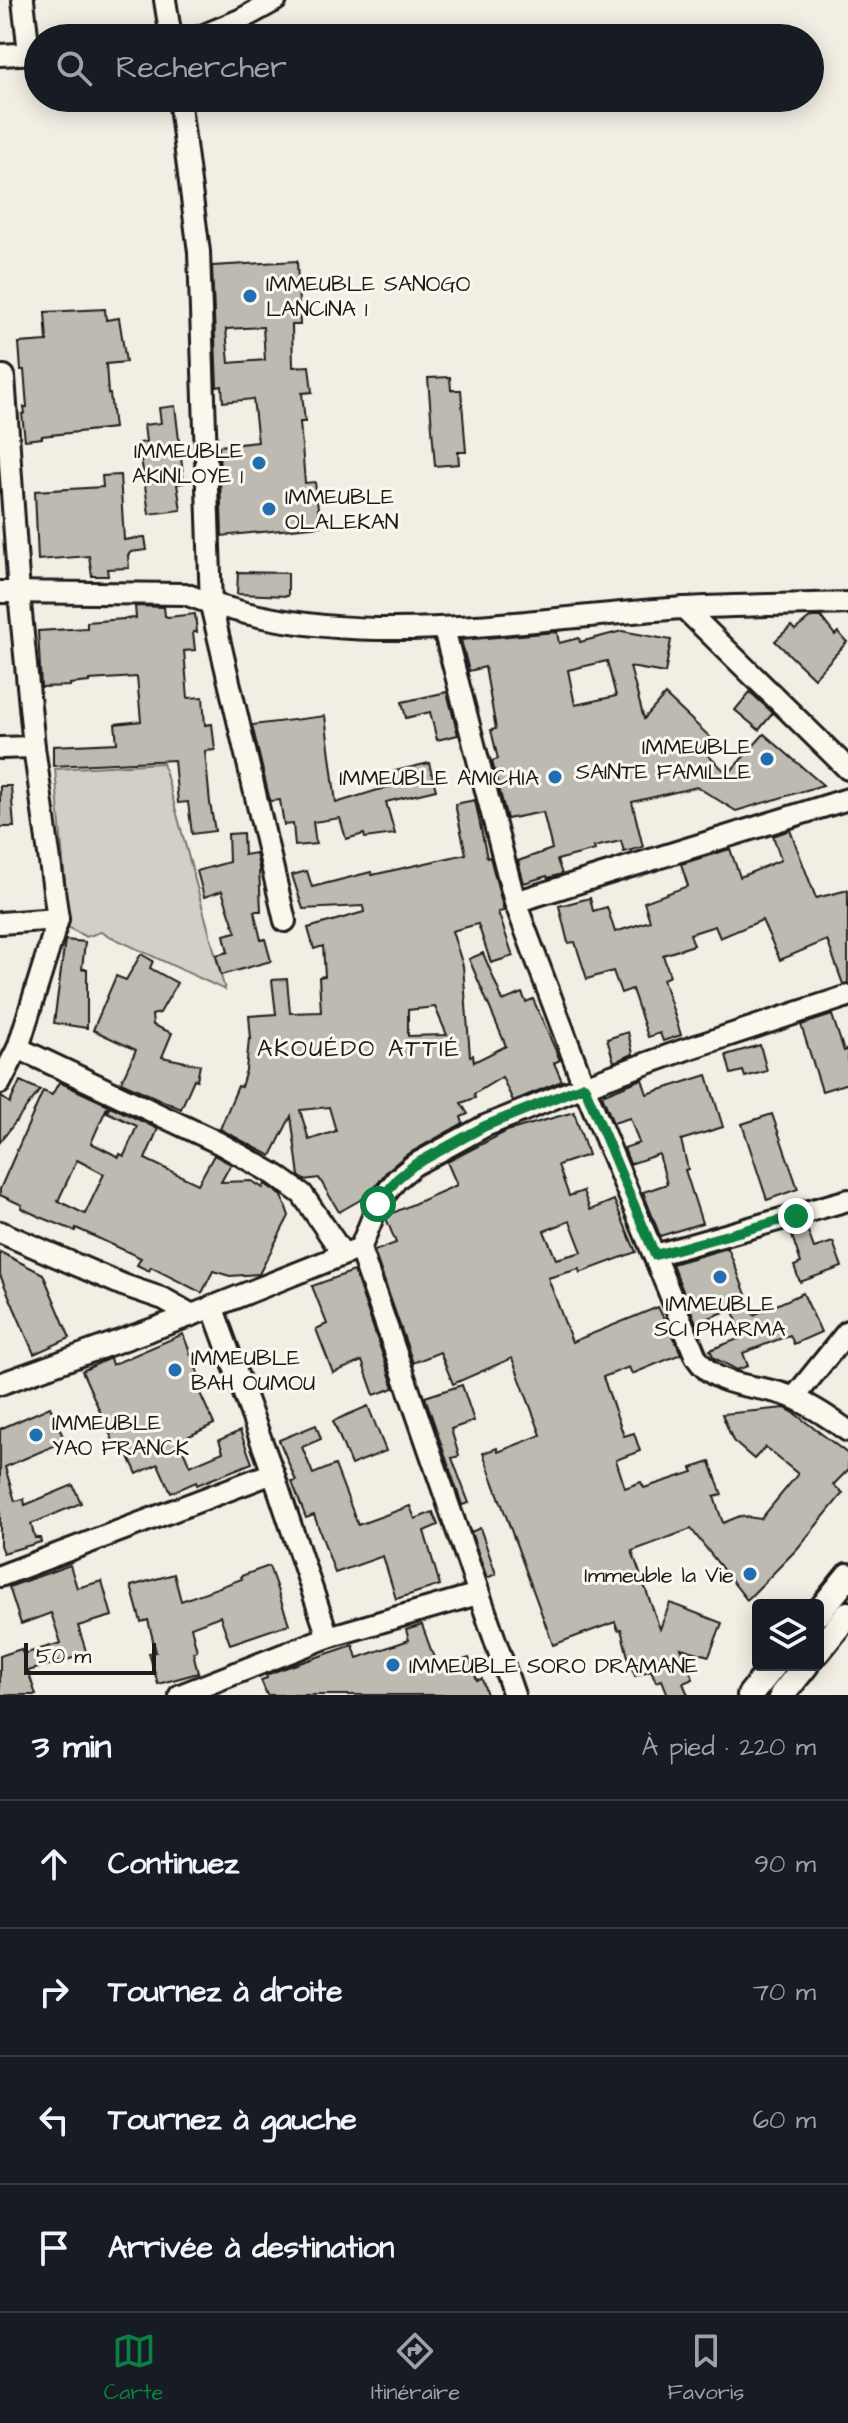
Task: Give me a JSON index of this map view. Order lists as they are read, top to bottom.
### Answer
{
  "districts": ["AKOUÉDO ATTIÉ"],
  "places": [
    "IMMEUBLE SANOGO LANCINA 1",
    "IMMEUBLE AKINLOYE 1",
    "IMMEUBLE OLALEKAN",
    "IMMEUBLE SAINTE FAMILLE",
    "IMMEUBLE AMICHIA",
    "IMMEUBLE SCI PHARMA",
    "IMMEUBLE BAH OUMOU",
    "IMMEUBLE YAO FRANCK",
    "Immeuble la Vie",
    "IMMEUBLE SORO DRAMANE"
  ],
  "scale_bar": "50 m",
  "page": {
    "search": "Rechercher",
    "scale": "50 m",
    "heading": ["3 min", "À pied · 220 m"],
    "list": [
      ["Continuez", "90 m"],
      ["Tournez à droite", "70 m"],
      ["Tournez à gauche", "60 m"],
      "Arrivée à destination"
    ],
    "nav": ["Carte", "Itinéraire", "Favoris"]
  }
}
